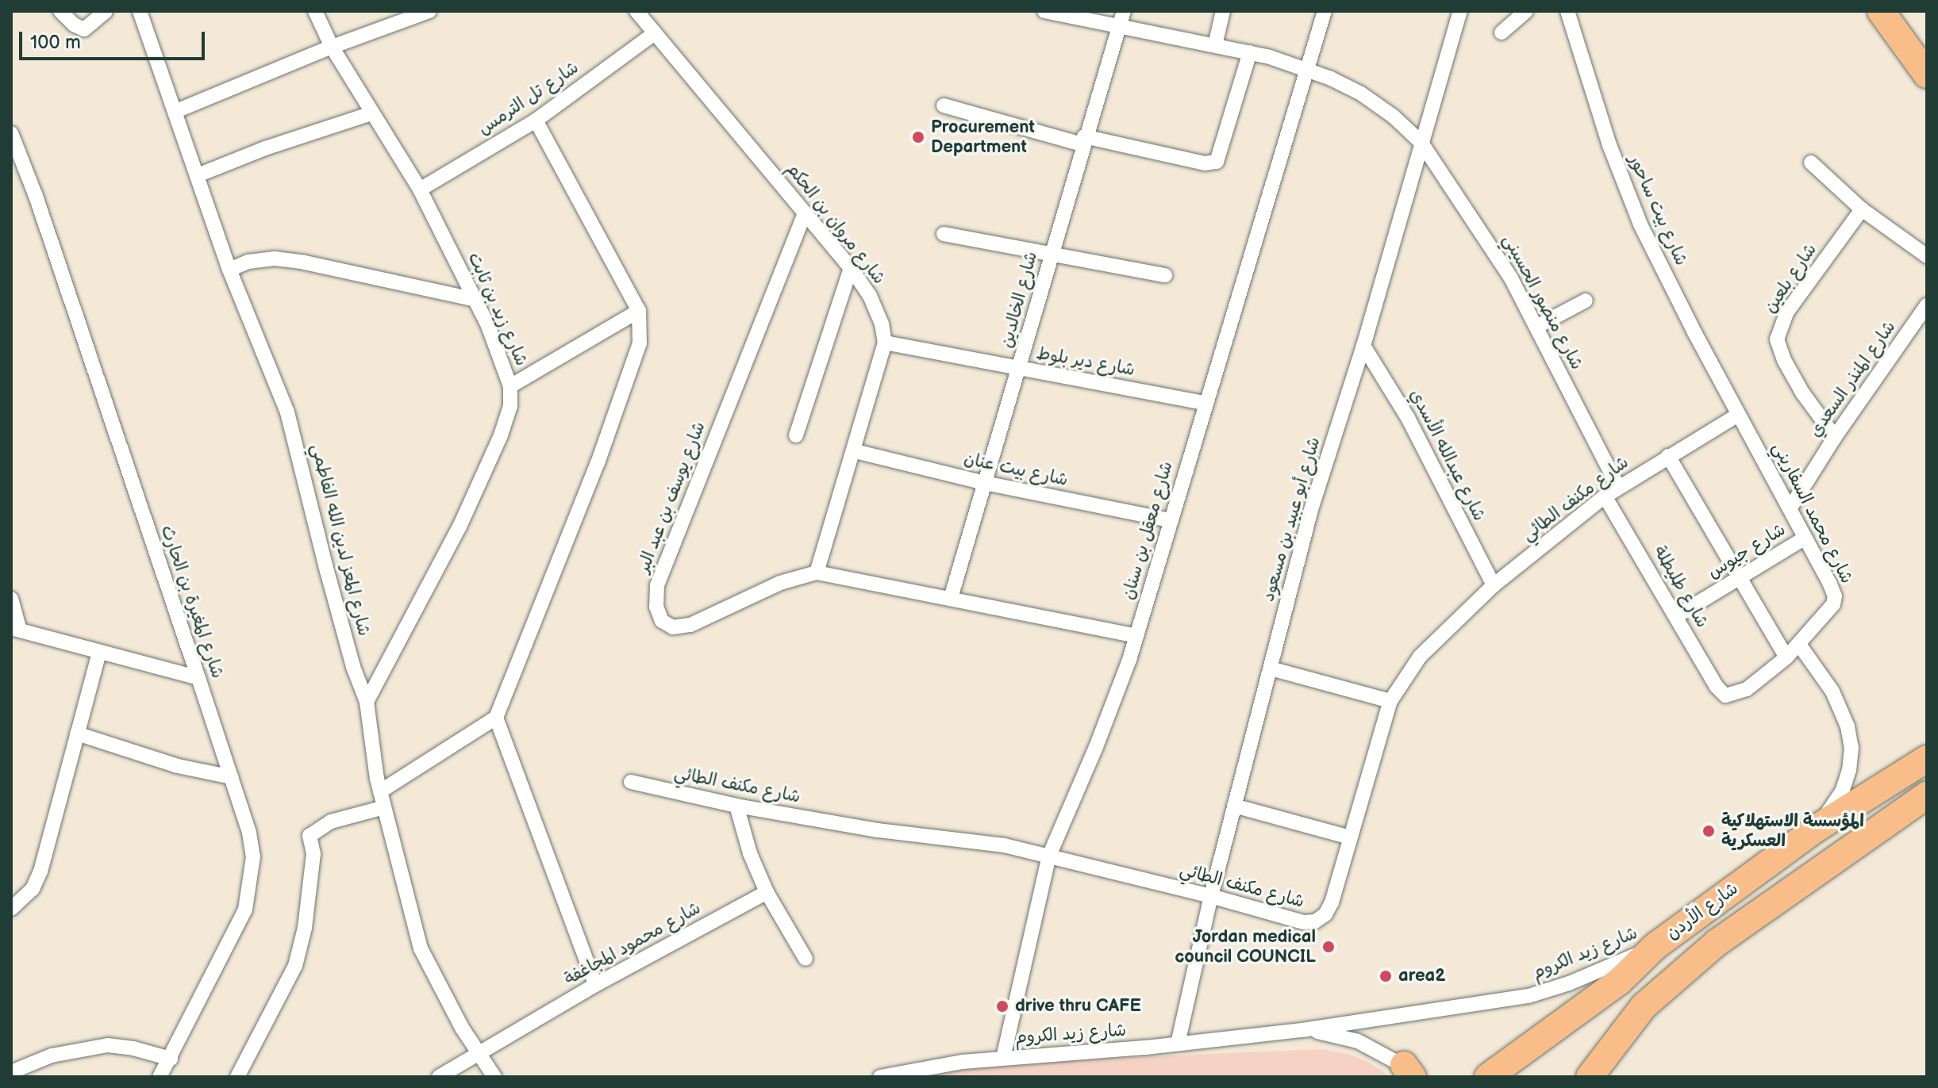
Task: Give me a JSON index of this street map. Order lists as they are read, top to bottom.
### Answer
{
  "streets": {
    "highway": ["شارع الأردن"],
    "street": [
      "شارع تل الترمس",
      "شارع بيت ساحور",
      "شارع مروان بن الحكم",
      "شارع بلعين",
      "شارع الخالدين",
      "شارع منصور الحسيني",
      "شارع زيد بن ثابت",
      "شارع دير بلوط",
      "شارع المنذر السعدي",
      "شارع عبدالله الأسدي",
      "شارع بيت عنان",
      "شارع يوسف بن عبد البر",
      "شارع مكنف الطائي",
      "شارع محمد السفاريني",
      "شارع أبو عبيد بن مسعود",
      "شارع معقل بن سنان",
      "شارع المعز لدين الله الفاطمي",
      "شارع جيوس",
      "شارع طليطلة",
      "شارع المغيرة بن الحارث",
      "شارع محمود المجاغفة",
      "شارع زيد الكروم"
    ]
  },
  "crossings": [
    ["شارع تل الترمس", "شارع مروان بن الحكم"],
    ["شارع تل الترمس", "شارع زيد بن ثابت"],
    ["شارع بيت ساحور", "شارع مكنف الطائي"],
    ["شارع بيت ساحور", "شارع محمد السفاريني"],
    ["شارع مروان بن الحكم", "شارع دير بلوط"],
    ["شارع مروان بن الحكم", "شارع بيت عنان"],
    ["شارع مروان بن الحكم", "شارع يوسف بن عبد البر"],
    ["شارع بلعين", "شارع المنذر السعدي"],
    ["شارع الخالدين", "شارع منصور الحسيني"],
    ["شارع الخالدين", "شارع دير بلوط"],
    ["شارع الخالدين", "شارع بيت عنان"],
    ["شارع الخالدين", "شارع يوسف بن عبد البر"],
    ["شارع منصور الحسيني", "شارع مكنف الطائي"],
    ["شارع منصور الحسيني", "شارع أبو عبيد بن مسعود"],
    ["شارع منصور الحسيني", "شارع معقل بن سنان"],
    ["شارع زيد بن ثابت", "شارع المعز لدين الله الفاطمي"],
    ["شارع دير بلوط", "شارع معقل بن سنان"],
    ["شارع المنذر السعدي", "شارع محمد السفاريني"],
    ["شارع عبدالله الأسدي", "شارع مكنف الطائي"],
    ["شارع عبدالله الأسدي", "شارع أبو عبيد بن مسعود"],
    ["شارع بيت عنان", "شارع معقل بن سنان"],
    ["شارع يوسف بن عبد البر", "شارع معقل بن سنان"],
    ["شارع مكنف الطائي", "شارع محمد السفاريني"],
    ["شارع مكنف الطائي", "شارع أبو عبيد بن مسعود"],
    ["شارع مكنف الطائي", "شارع معقل بن سنان"],
    ["شارع مكنف الطائي", "شارع طليطلة"],
    ["شارع محمد السفاريني", "شارع جيوس"],
    ["شارع محمد السفاريني", "شارع طليطلة"],
    ["شارع أبو عبيد بن مسعود", "شارع زيد الكروم"],
    ["شارع معقل بن سنان", "شارع زيد الكروم"],
    ["شارع المعز لدين الله الفاطمي", "شارع محمود المجاغفة"],
    ["شارع جيوس", "شارع طليطلة"],
    ["شارع الأردن", "شارع زيد الكروم"]
  ],
  "places": [
    "Procurement Department",
    "المؤسسة الاستهلاكية العسكرية",
    "Jordan medical council COUNCIL",
    "area2",
    "drive thru CAFE"
  ],
  "scale_bar": "100 m"
}
